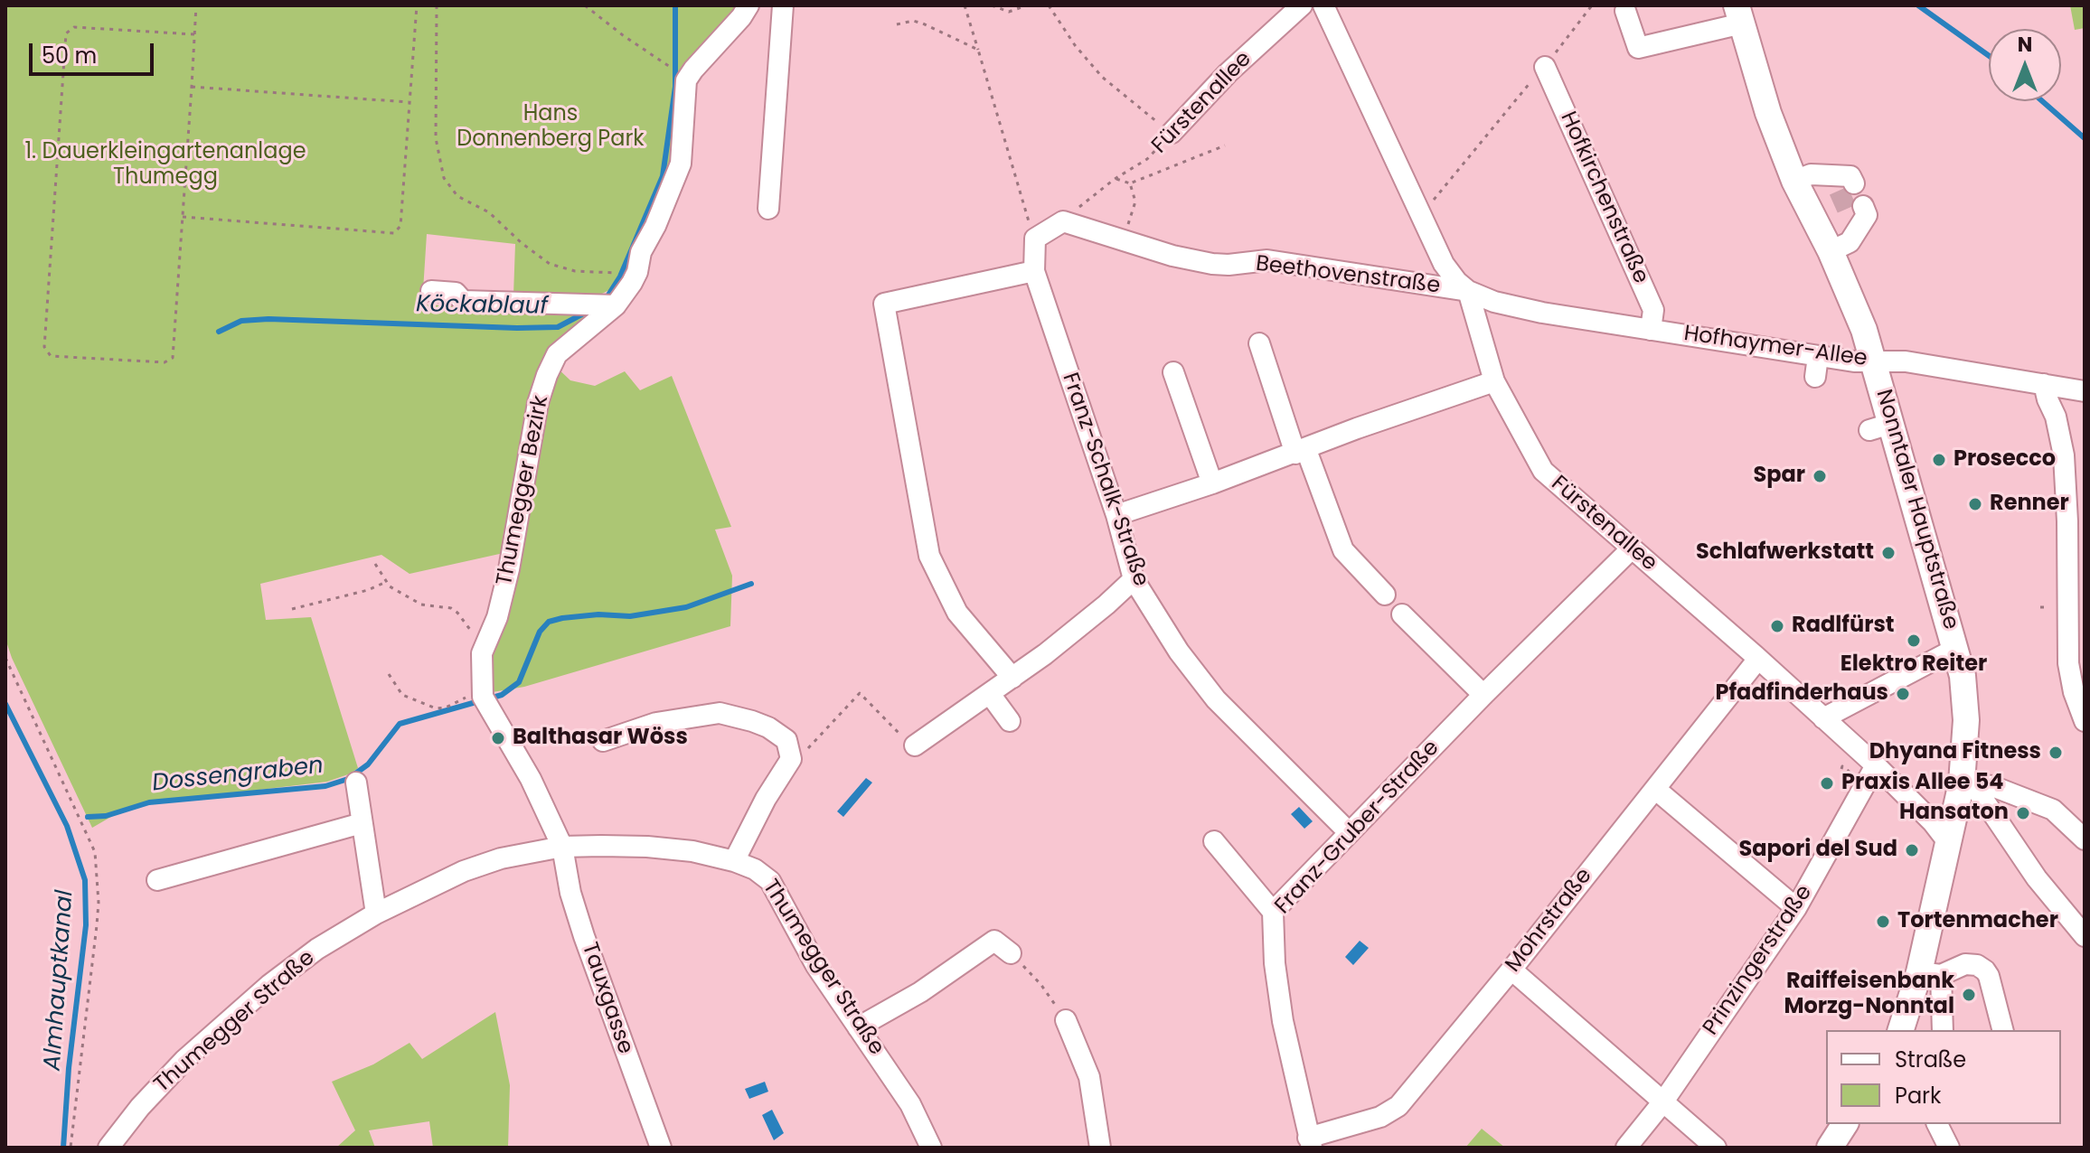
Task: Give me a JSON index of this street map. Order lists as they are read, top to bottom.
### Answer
{
  "streets": {
    "main road": ["Nonntaler Hauptstraße"],
    "street": [
      "Fürstenallee",
      "Hofkirchenstraße",
      "Beethovenstraße",
      "Hofhaymer-Allee",
      "Franz-Schalk-Straße",
      "Thumegger Bezirk",
      "Franz-Gruber-Straße",
      "Mohrstraße",
      "Prinzingerstraße",
      "Thumegger Straße",
      "Tauxgasse"
    ]
  },
  "crossings": [
    ["Fürstenallee", "Beethovenstraße"],
    ["Fürstenallee", "Hofhaymer-Allee"],
    ["Fürstenallee", "Nonntaler Hauptstraße"],
    ["Fürstenallee", "Franz-Gruber-Straße"],
    ["Fürstenallee", "Mohrstraße"],
    ["Fürstenallee", "Prinzingerstraße"],
    ["Hofkirchenstraße", "Hofhaymer-Allee"],
    ["Beethovenstraße", "Hofhaymer-Allee"],
    ["Hofhaymer-Allee", "Nonntaler Hauptstraße"],
    ["Franz-Schalk-Straße", "Franz-Gruber-Straße"],
    ["Franz-Gruber-Straße", "Mohrstraße"],
    ["Thumegger Straße", "Tauxgasse"]
  ],
  "water": ["Köckablauf", "Dossengraben", "Almhauptkanal"],
  "parks": ["Hans Donnenberg Park", "1. Dauerkleingartenanlage Thumegg"],
  "places": [
    "Prosecco",
    "Spar",
    "Renner",
    "Schlafwerkstatt",
    "Radlfürst",
    "Elektro Reiter",
    "Pfadfinderhaus",
    "Balthasar Wöss",
    "Dhyana Fitness",
    "Praxis Allee 54",
    "Hansaton",
    "Sapori del Sud",
    "Tortenmacher",
    "Raiffeisenbank Morzg-Nonntal"
  ],
  "legend": ["Straße", "Park"],
  "scale_bar": "50 m",
  "north": "top"
}
